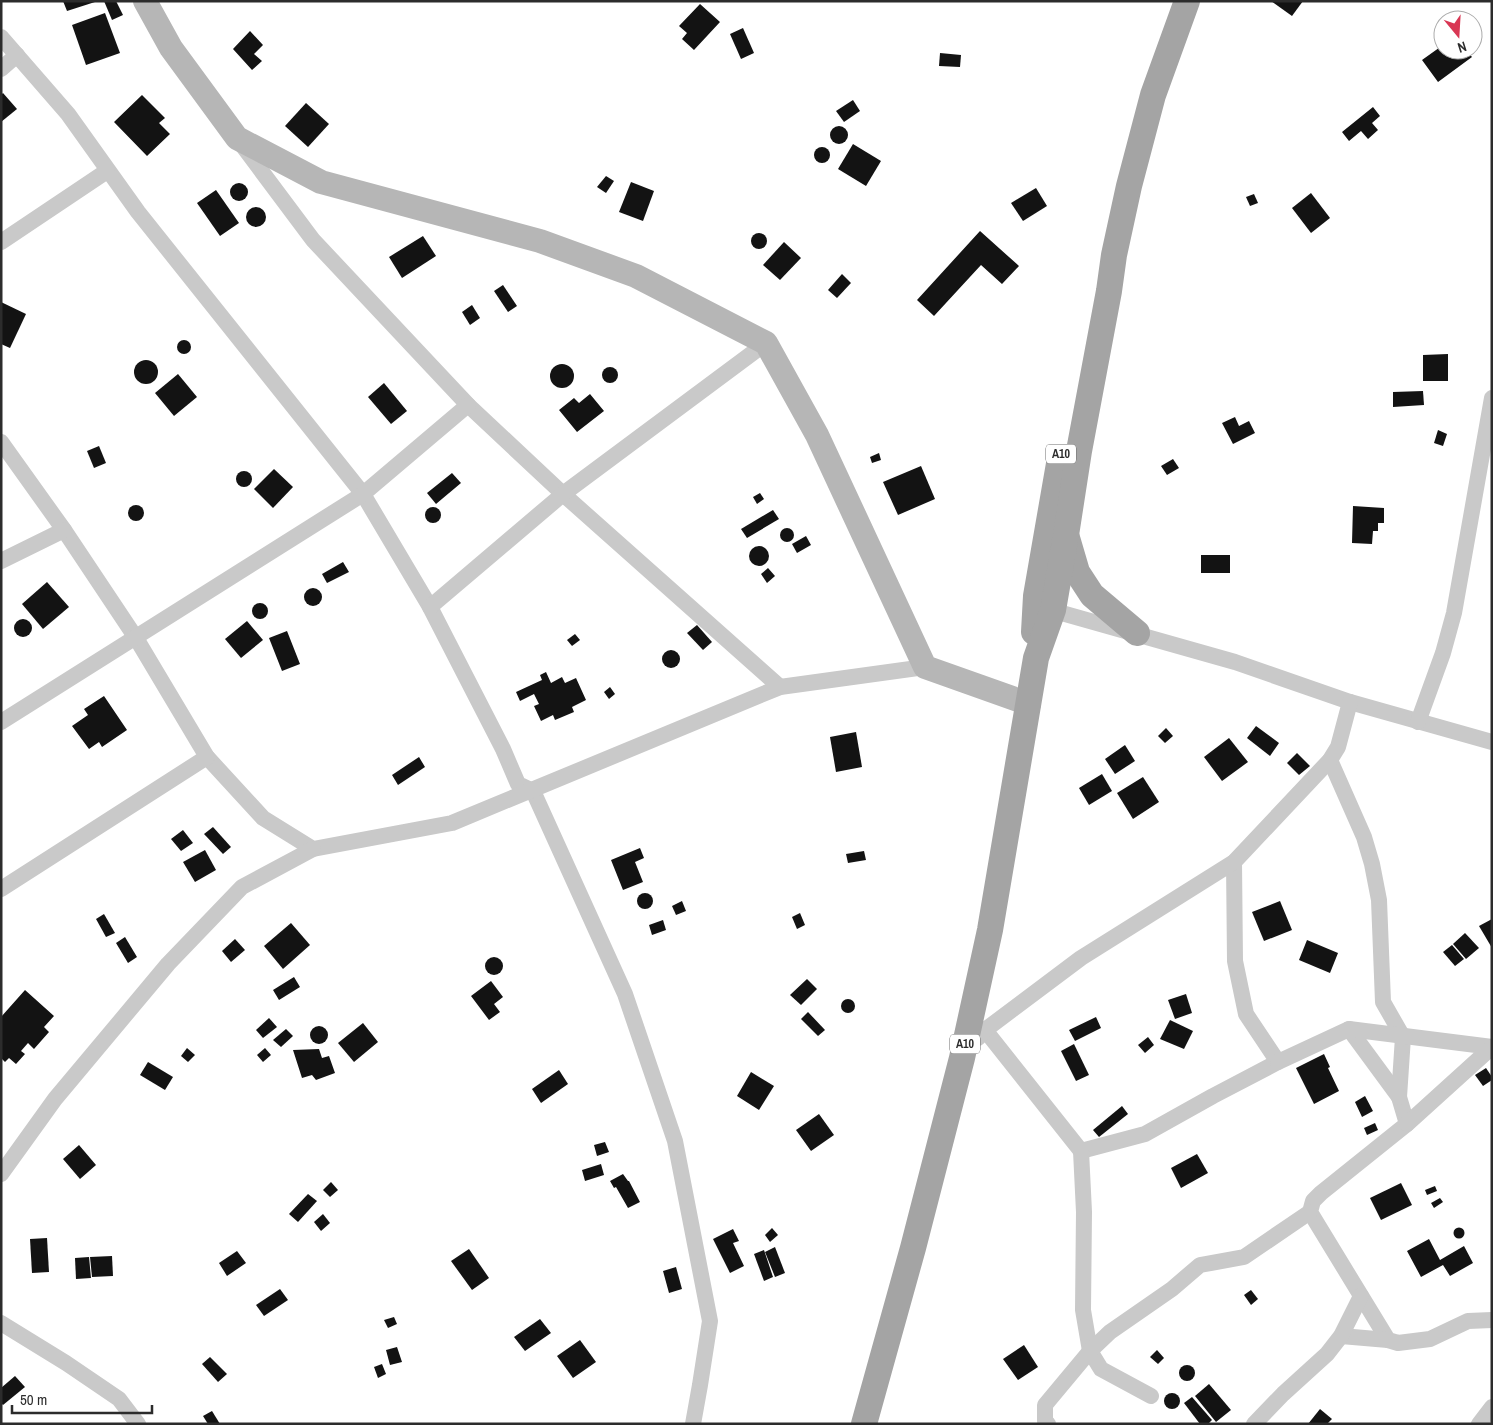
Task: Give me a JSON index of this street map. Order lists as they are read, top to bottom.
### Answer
{
  "streets": {
    "main road": ["A10"]
  },
  "scale_bar": "50 m",
  "north": "bottom"
}
